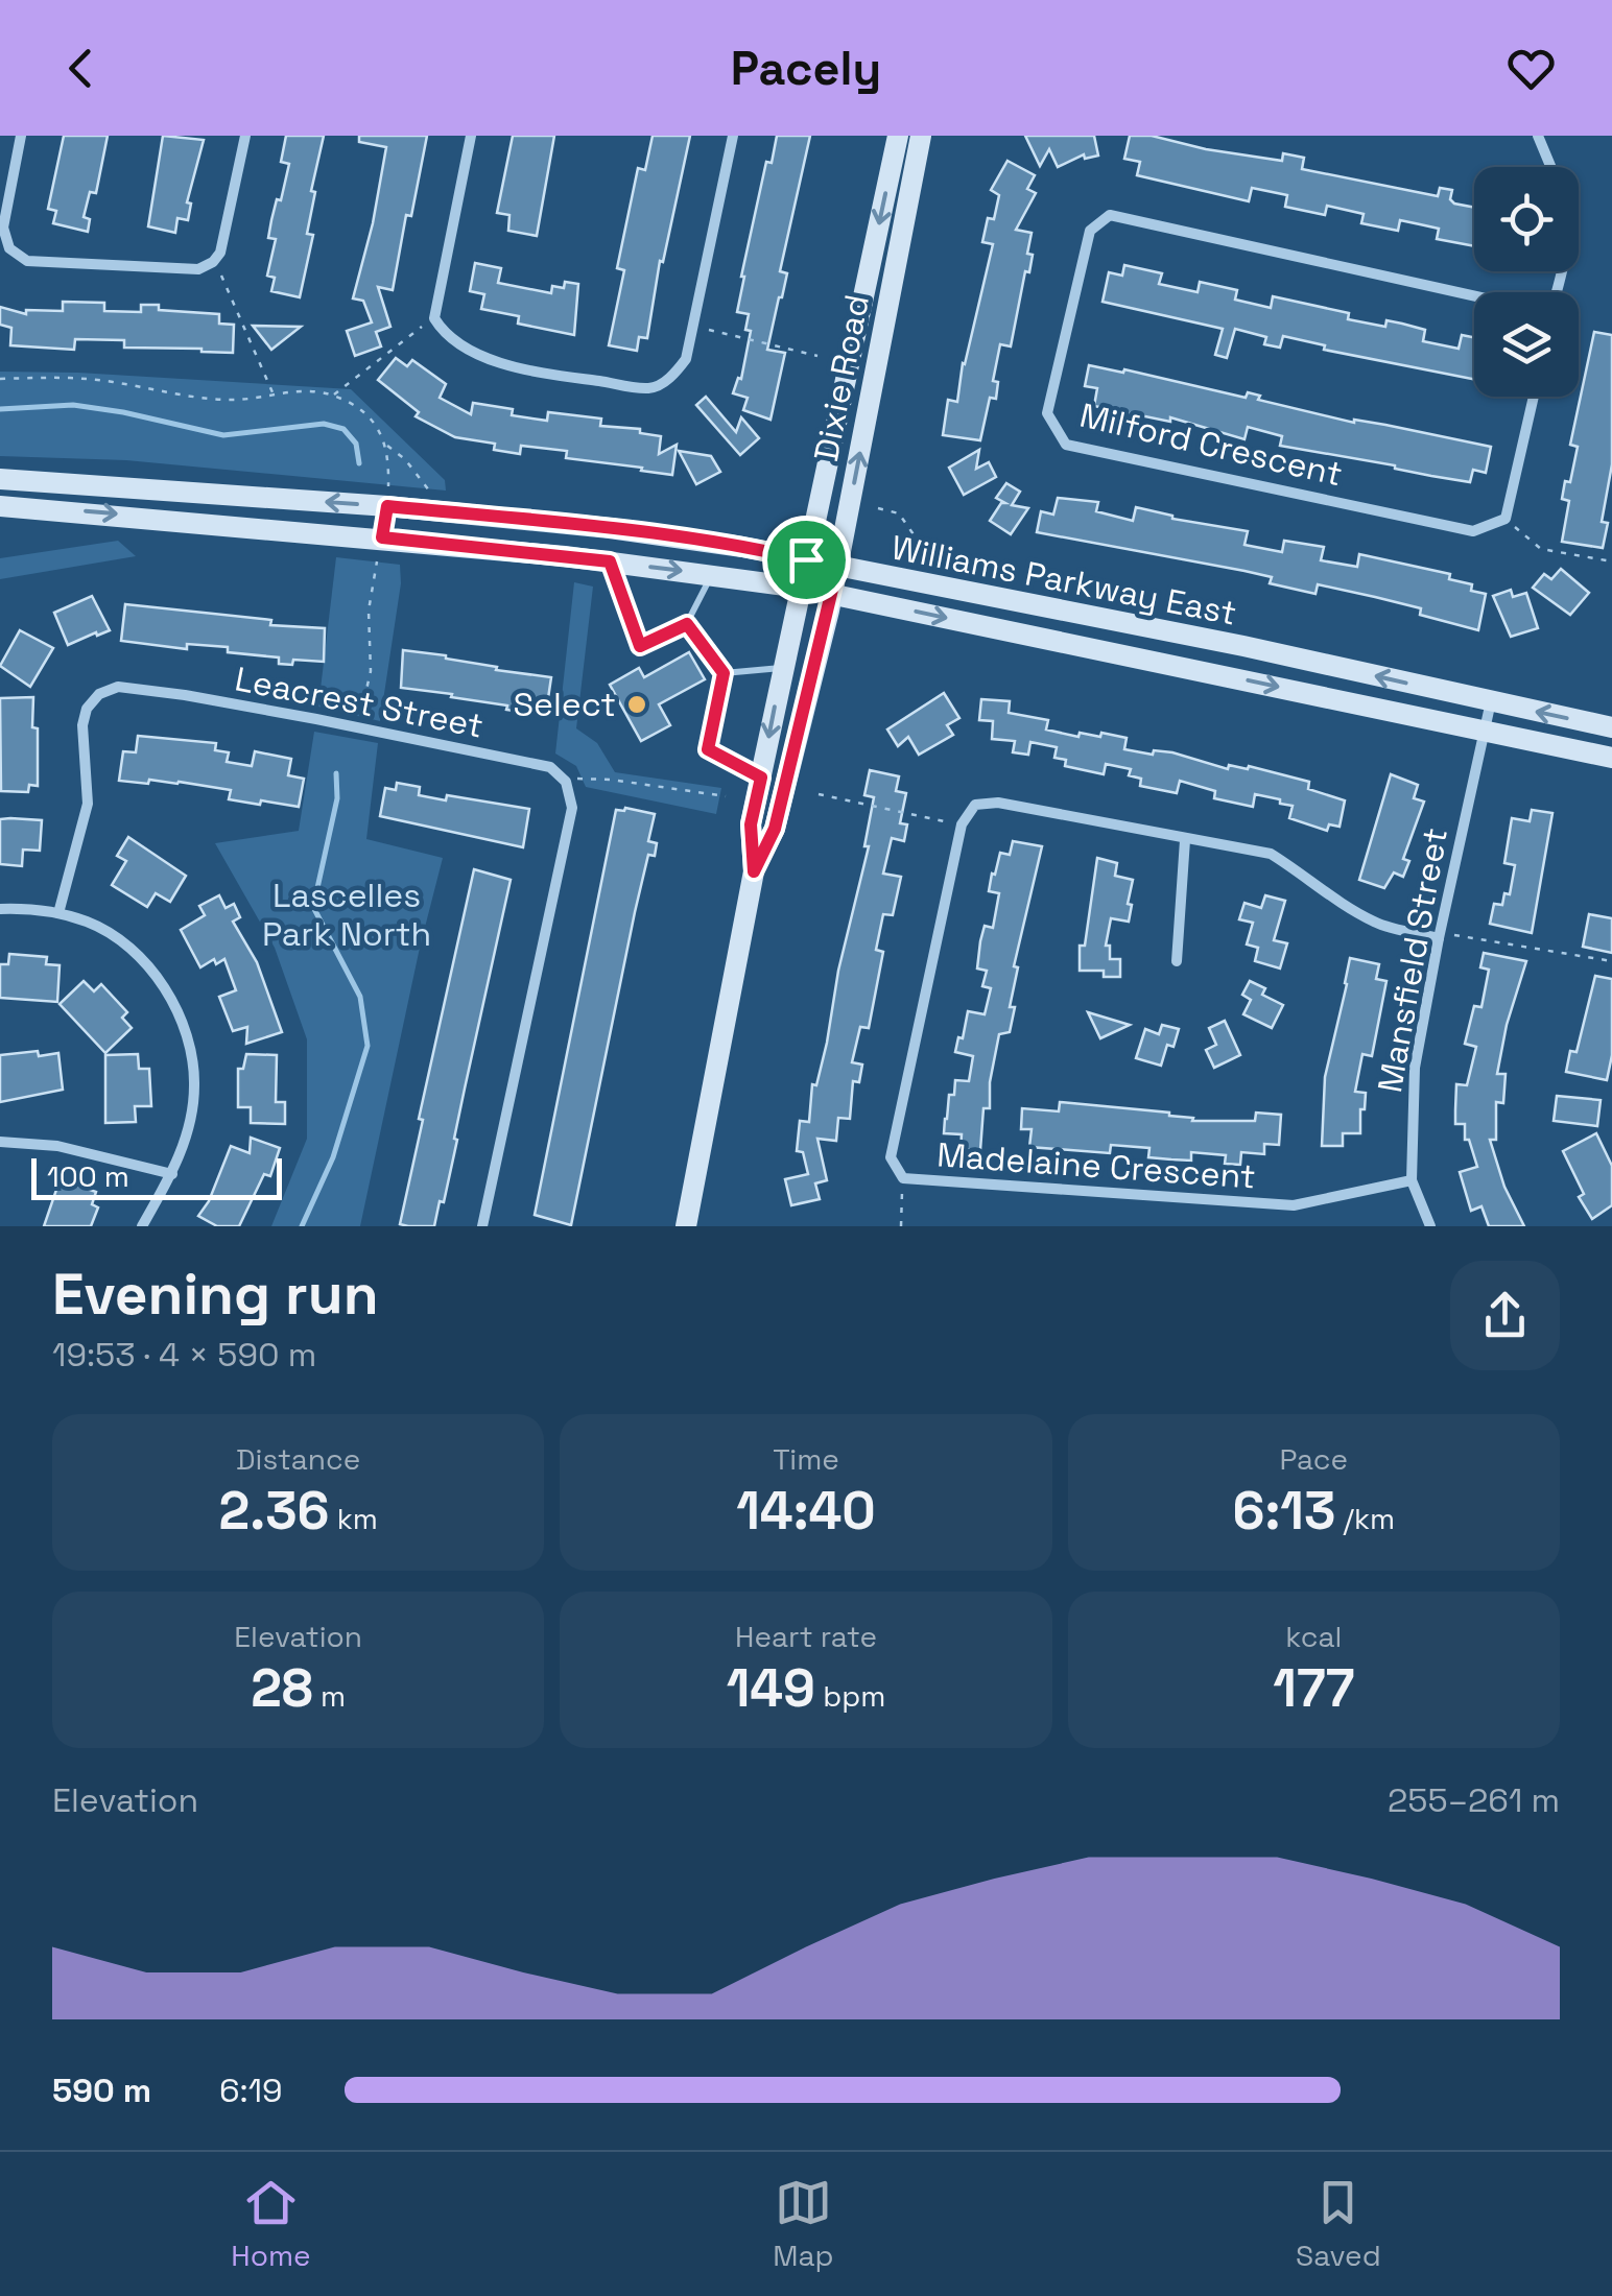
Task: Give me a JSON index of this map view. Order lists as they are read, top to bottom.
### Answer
{
  "streets": {
    "main road": ["Dixie Road", "Williams Parkway East"],
    "street": [
      "Milford Crescent",
      "Leacrest Street",
      "Mansfield Street",
      "Madelaine Crescent"
    ]
  },
  "crossings": [
    ["Dixie Road", "Williams Parkway East"],
    ["Williams Parkway East", "Mansfield Street"],
    ["Mansfield Street", "Madelaine Crescent"]
  ],
  "parks": ["Lascelles Park North"],
  "places": ["Select"],
  "scale_bar": "100 m",
  "page": {
    "header": "Pacely",
    "scale": "100 m",
    "heading": ["Evening run", "19:53 · 4 × 590 m"],
    "stats": [
      ["Distance", "2.36 km"],
      ["Time", "14:40"],
      ["Pace", "6:13 /km"],
      ["Elevation", "28 m"],
      ["Heart rate", "149 bpm"],
      ["kcal", "177"]
    ],
    "chart": ["Elevation", "255–261 m"],
    "list": [
      {
        "name": "590 m",
        "note": "6:19"
      }
    ],
    "tabs": ["Home", "Map", "Saved"]
  }
}
